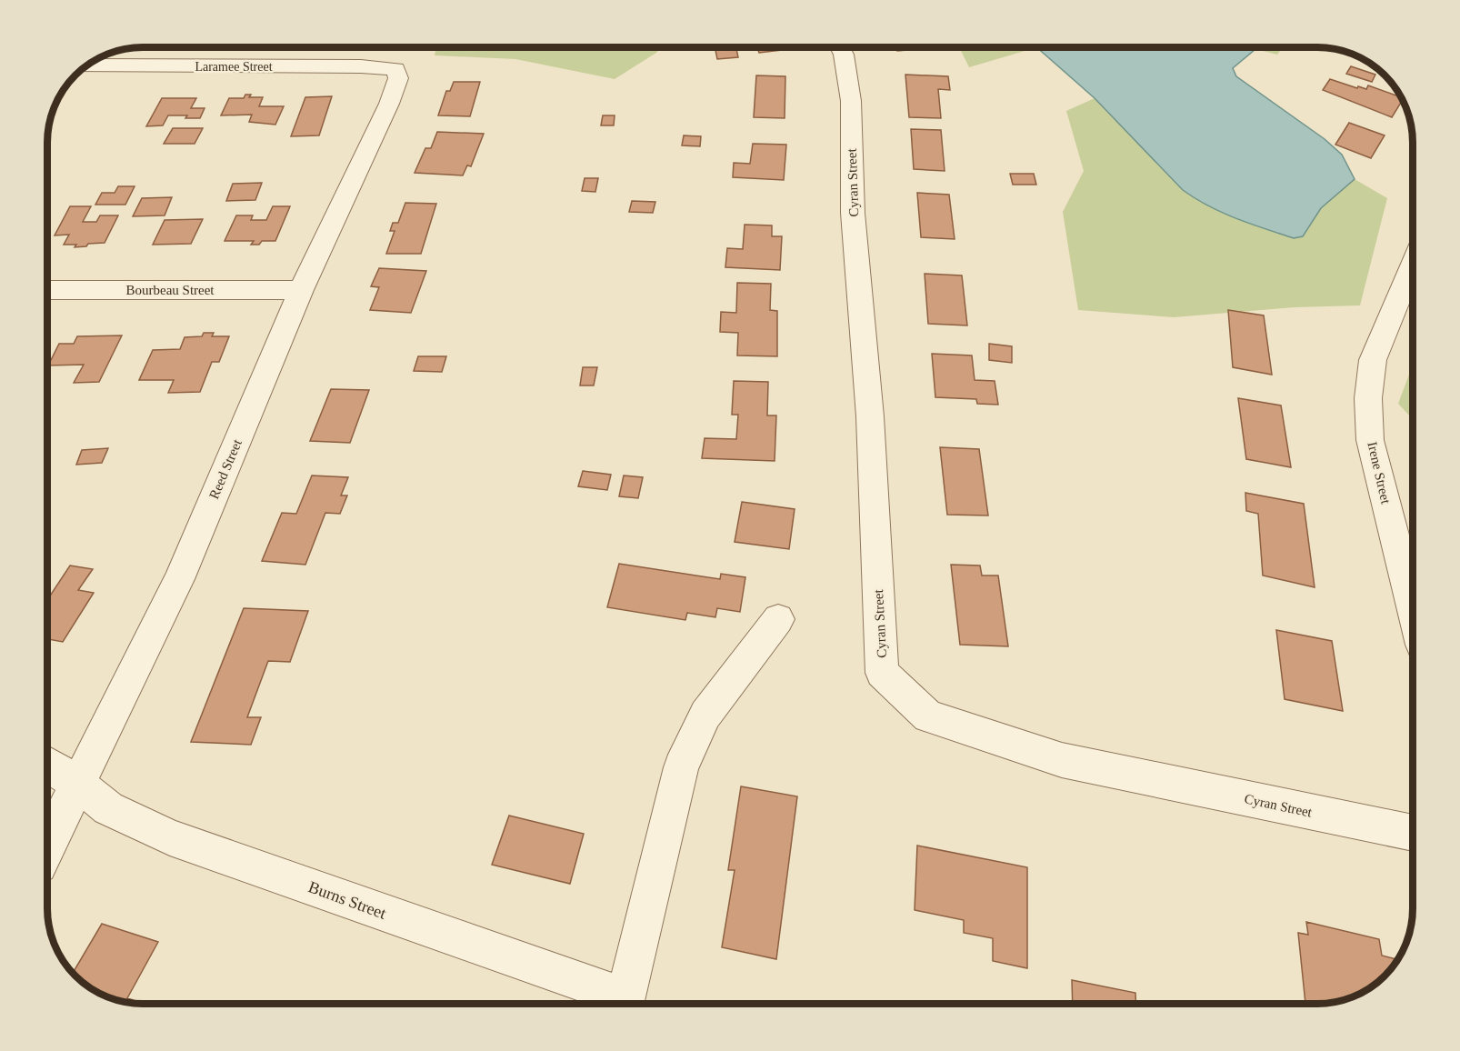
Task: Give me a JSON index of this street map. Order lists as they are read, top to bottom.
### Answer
{
  "streets": {
    "street": [
      "Laramee Street",
      "Cyran Street",
      "Bourbeau Street",
      "Reed Street",
      "Irene Street",
      "Burns Street"
    ]
  },
  "crossings": [
    ["Laramee Street", "Reed Street"],
    ["Bourbeau Street", "Reed Street"],
    ["Reed Street", "Burns Street"]
  ]
}
